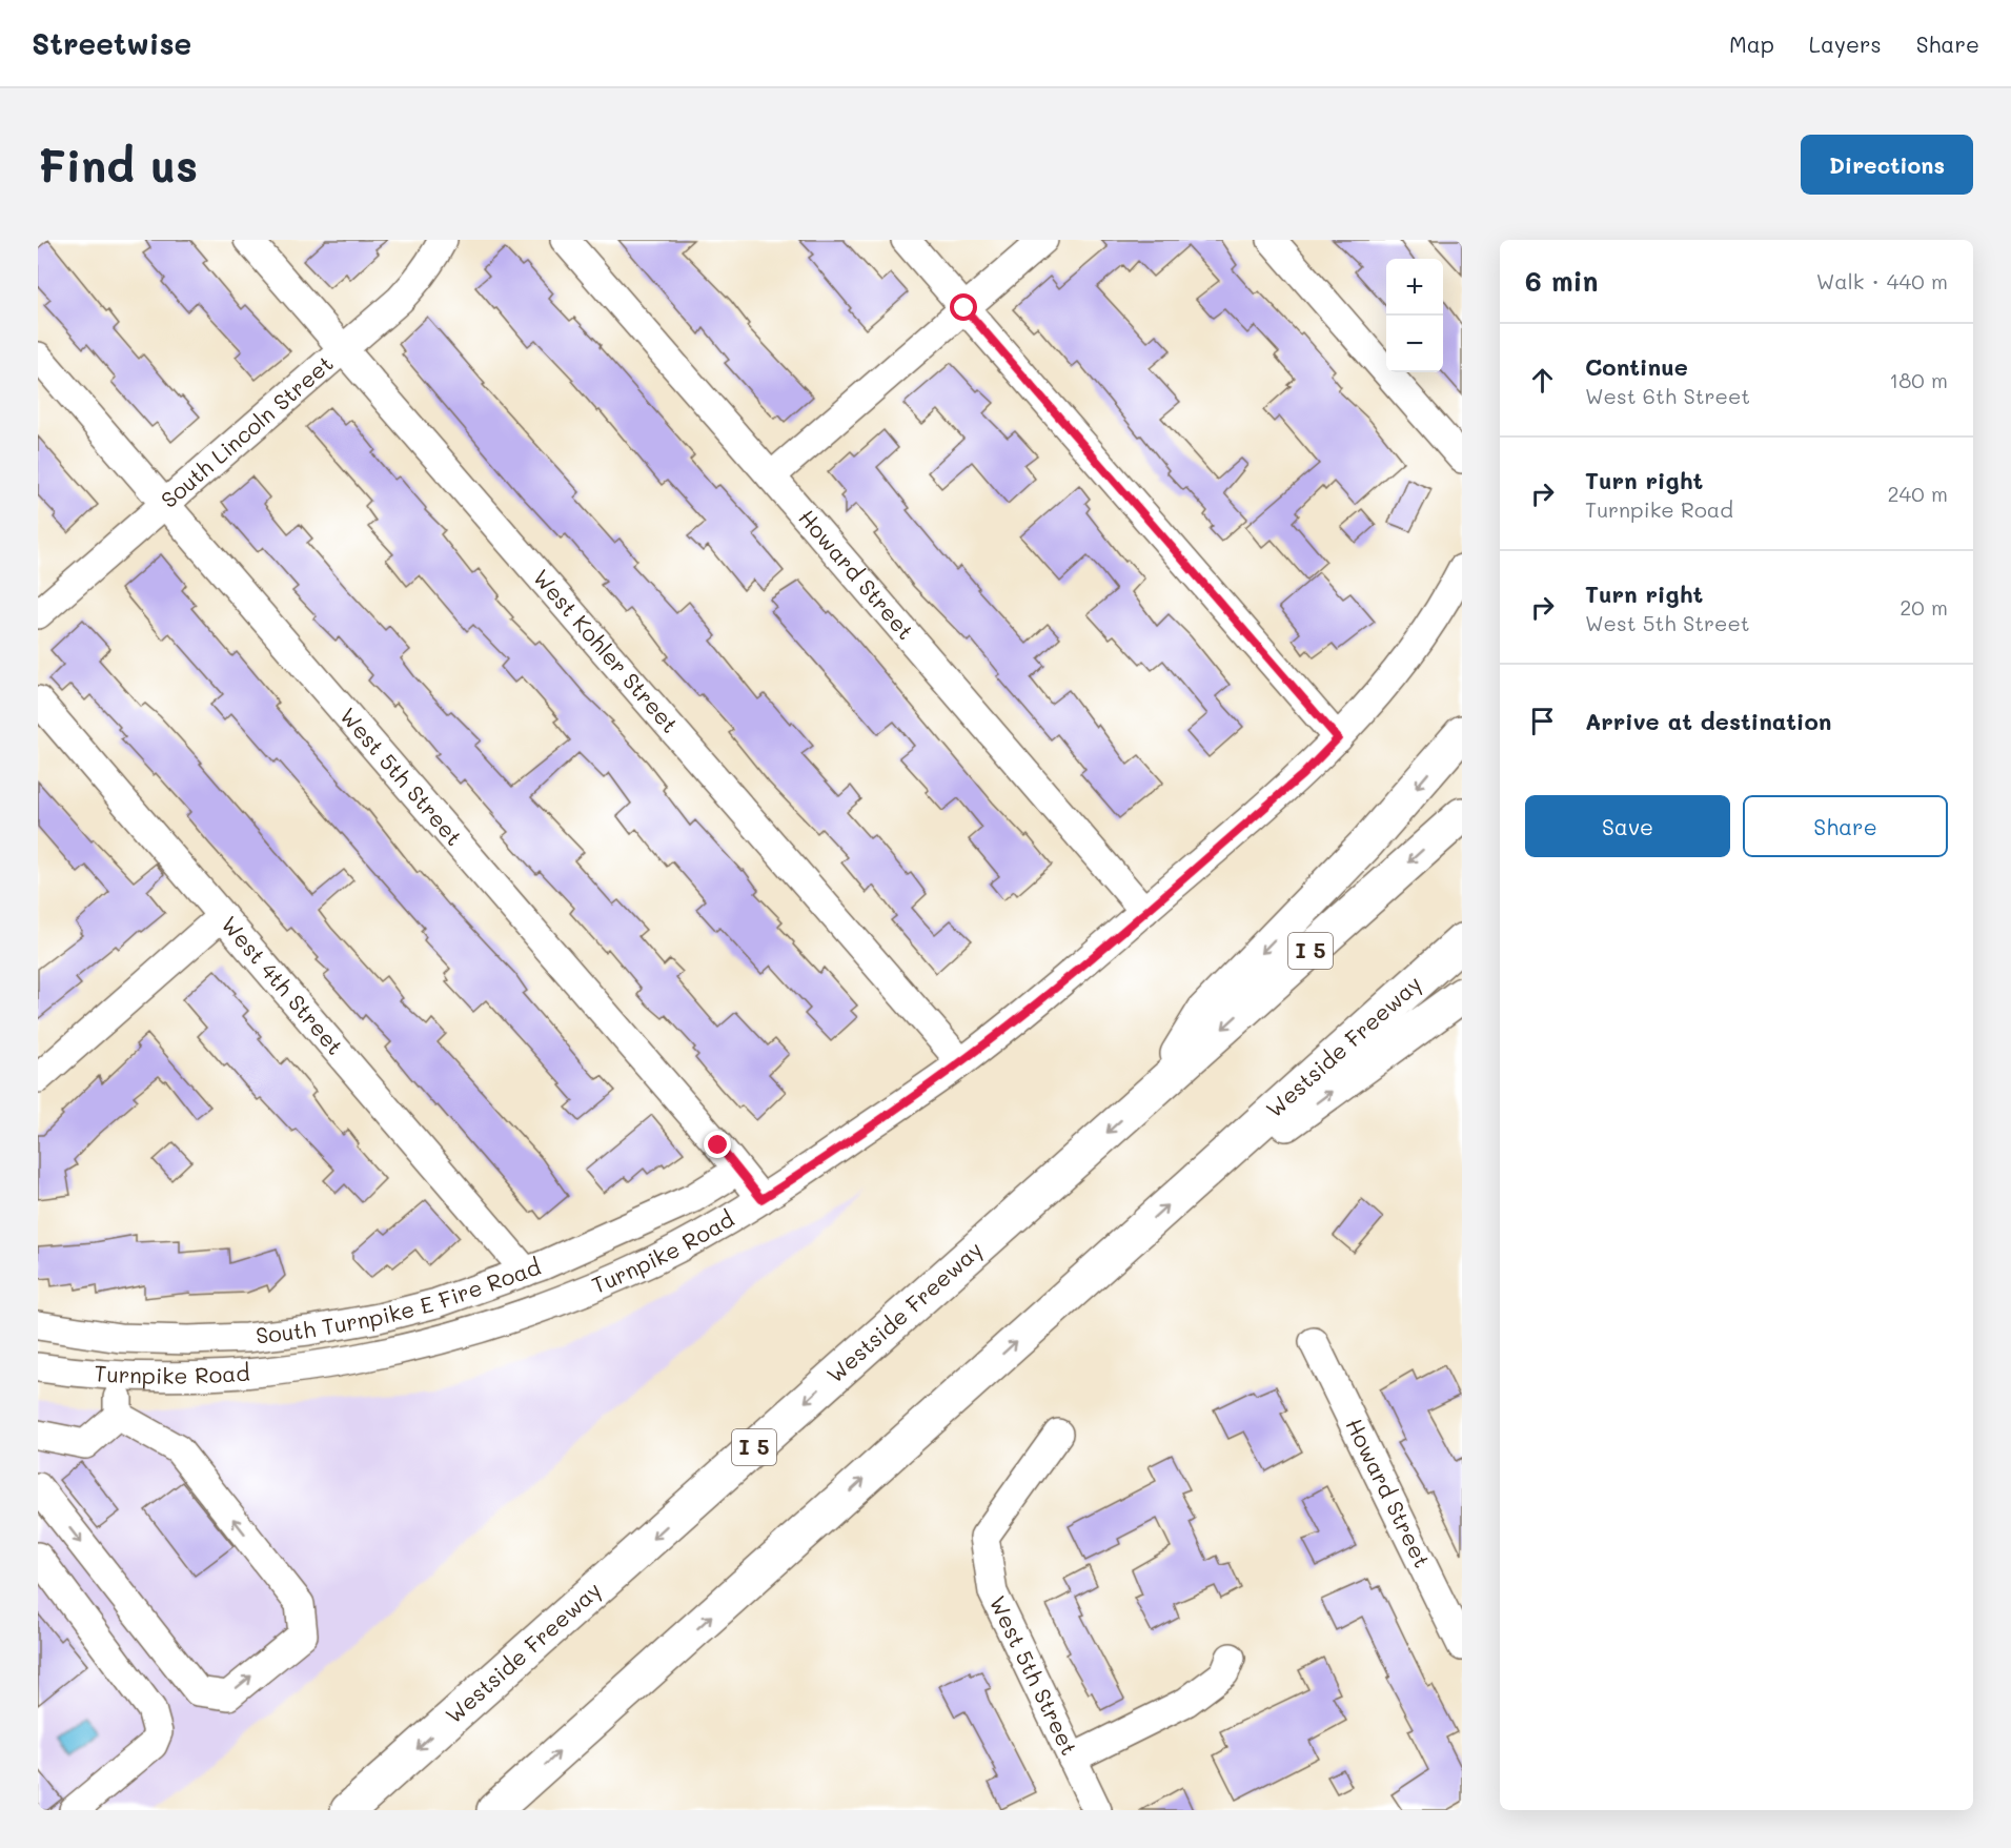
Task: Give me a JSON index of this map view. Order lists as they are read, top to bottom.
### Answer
{
  "streets": {
    "highway": ["I 5", "Westside Freeway"],
    "street": [
      "South Lincoln Street",
      "Howard Street",
      "West Kohler Street",
      "West 5th Street",
      "West 4th Street",
      "Turnpike Road",
      "South Turnpike E Fire Road"
    ]
  },
  "crossings": [
    ["South Lincoln Street", "West Kohler Street"],
    ["South Lincoln Street", "West 5th Street"],
    ["Howard Street", "Turnpike Road"],
    ["West Kohler Street", "Turnpike Road"],
    ["West 5th Street", "Turnpike Road"],
    ["West 5th Street", "South Turnpike E Fire Road"],
    ["West 4th Street", "South Turnpike E Fire Road"]
  ],
  "page": {
    "header": "Streetwise",
    "nav": ["Map", "Layers", "Share"],
    "buttons": [
      "Directions",
      ["Save", "Share"]
    ],
    "title": "Find us",
    "heading": ["6 min", "Walk · 440 m"],
    "map_buttons": ["+", "−"],
    "list": [
      ["Continue", "West 6th Street", "180 m"],
      ["Turn right", "Turnpike Road", "240 m"],
      ["Turn right", "West 5th Street", "20 m"],
      "Arrive at destination"
    ]
  }
}
